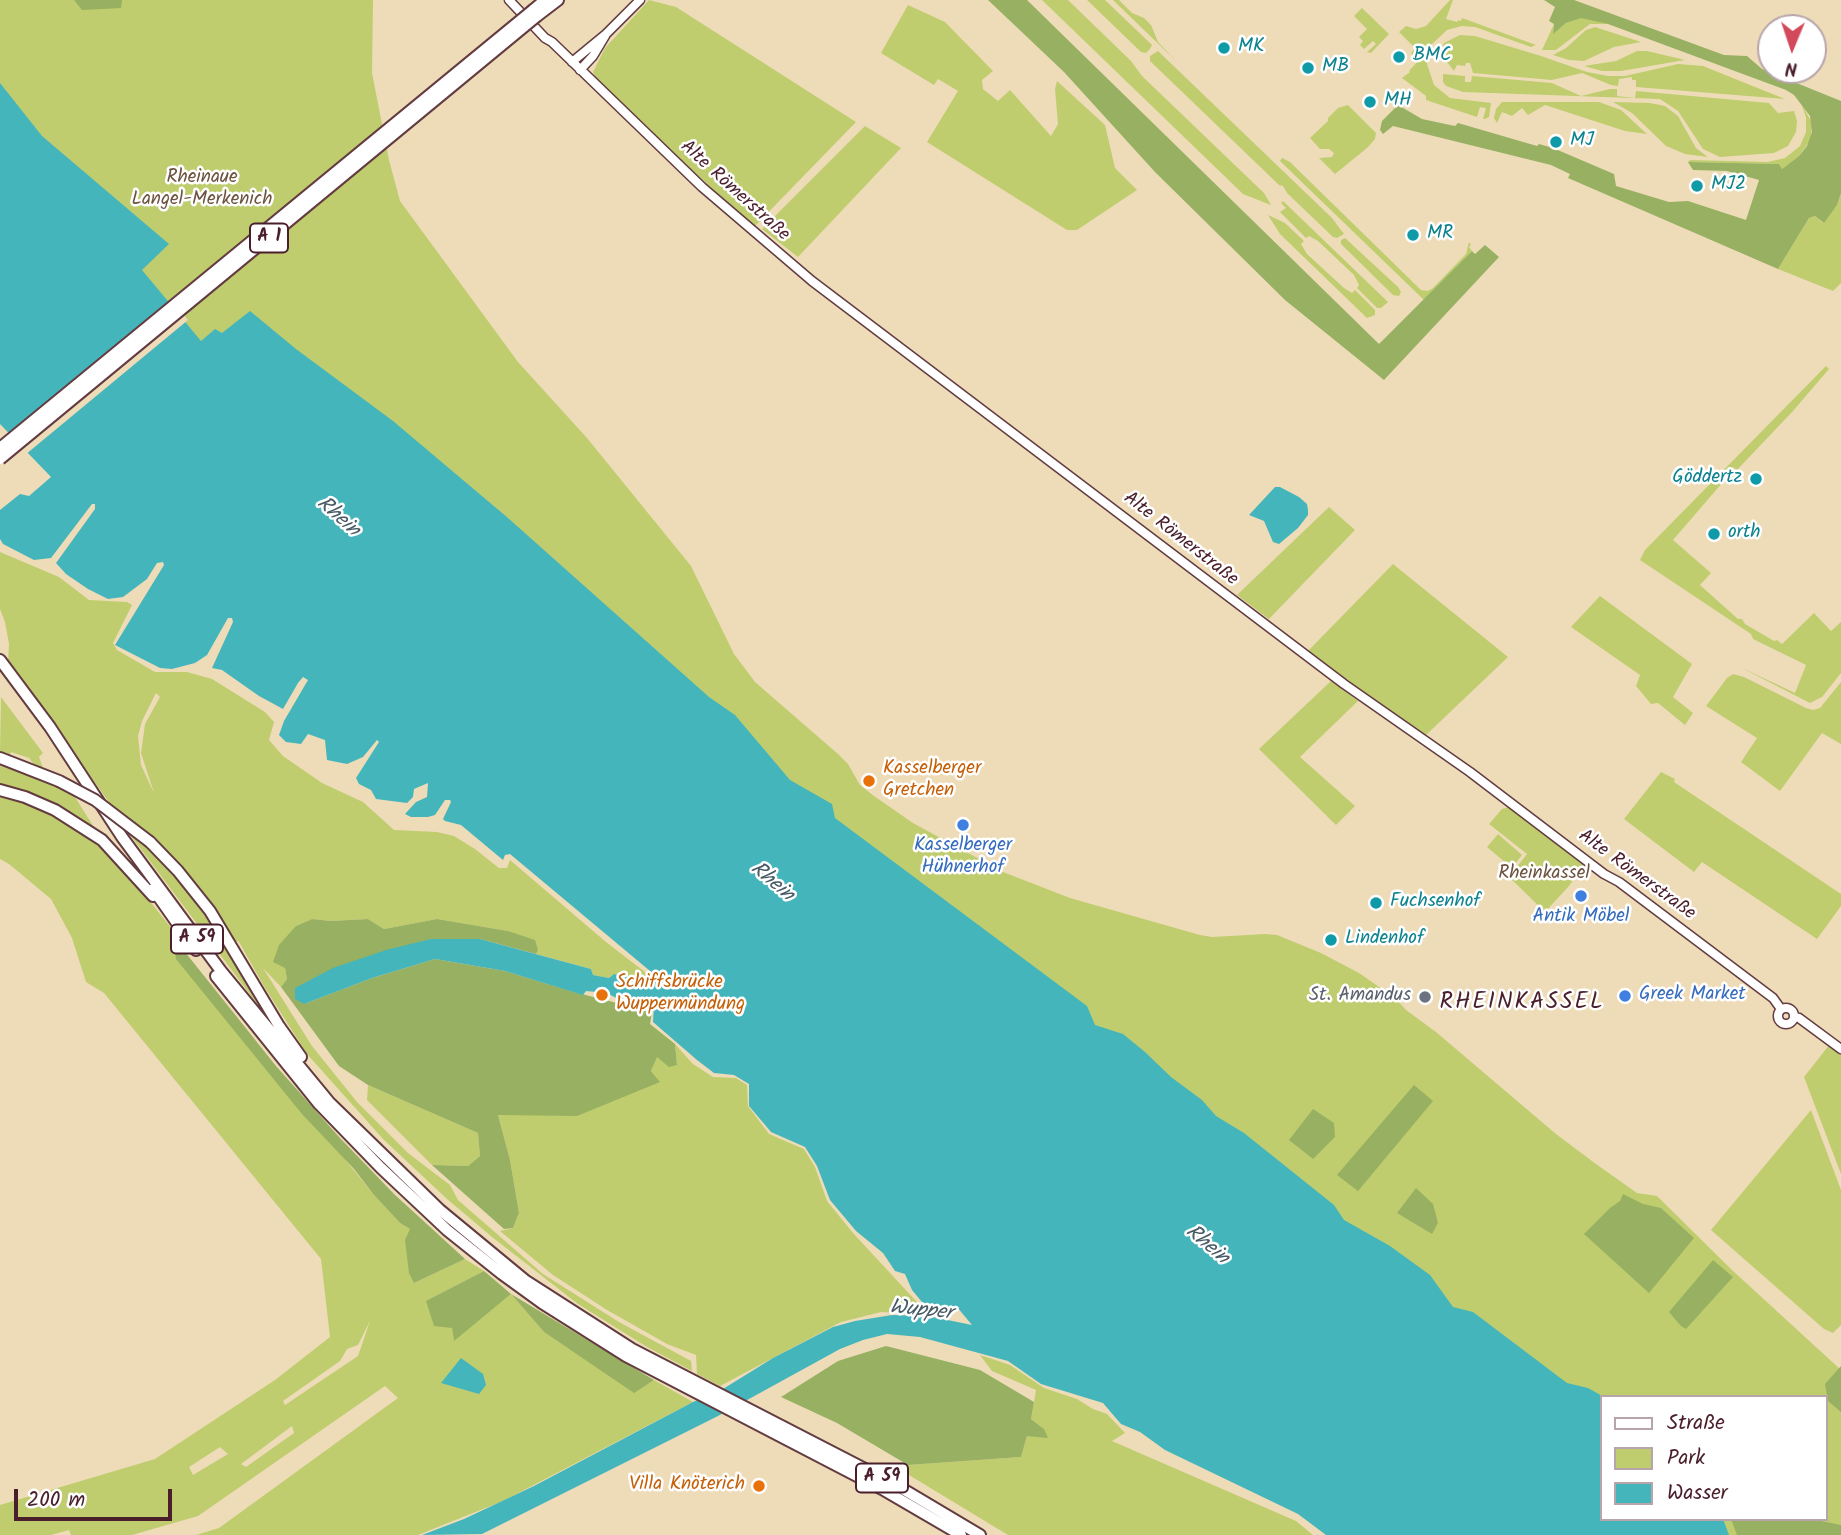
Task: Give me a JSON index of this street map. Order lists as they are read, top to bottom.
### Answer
{
  "streets": {
    "highway": ["A 1", "A 59"],
    "street": ["Alte Römerstraße"]
  },
  "districts": ["RHEINKASSEL"],
  "water": ["Rhein", "Wupper"],
  "parks": ["Rheinaue Langel-Merkenich", "Rheinkassel"],
  "places": [
    "MK",
    "BMC",
    "MB",
    "MH",
    "MJ",
    "MJ2",
    "MR",
    "Göddertz",
    "orth",
    "Kasselberger Gretchen",
    "Kasselberger Hühnerhof",
    "Antik Möbel",
    "Fuchsenhof",
    "Lindenhof",
    "Schiffsbrücke Wuppermündung",
    "Greek Market",
    "St. Amandus",
    "Villa Knöterich"
  ],
  "legend": ["Straße", "Park", "Wasser"],
  "scale_bar": "200 m",
  "north": "bottom"
}
